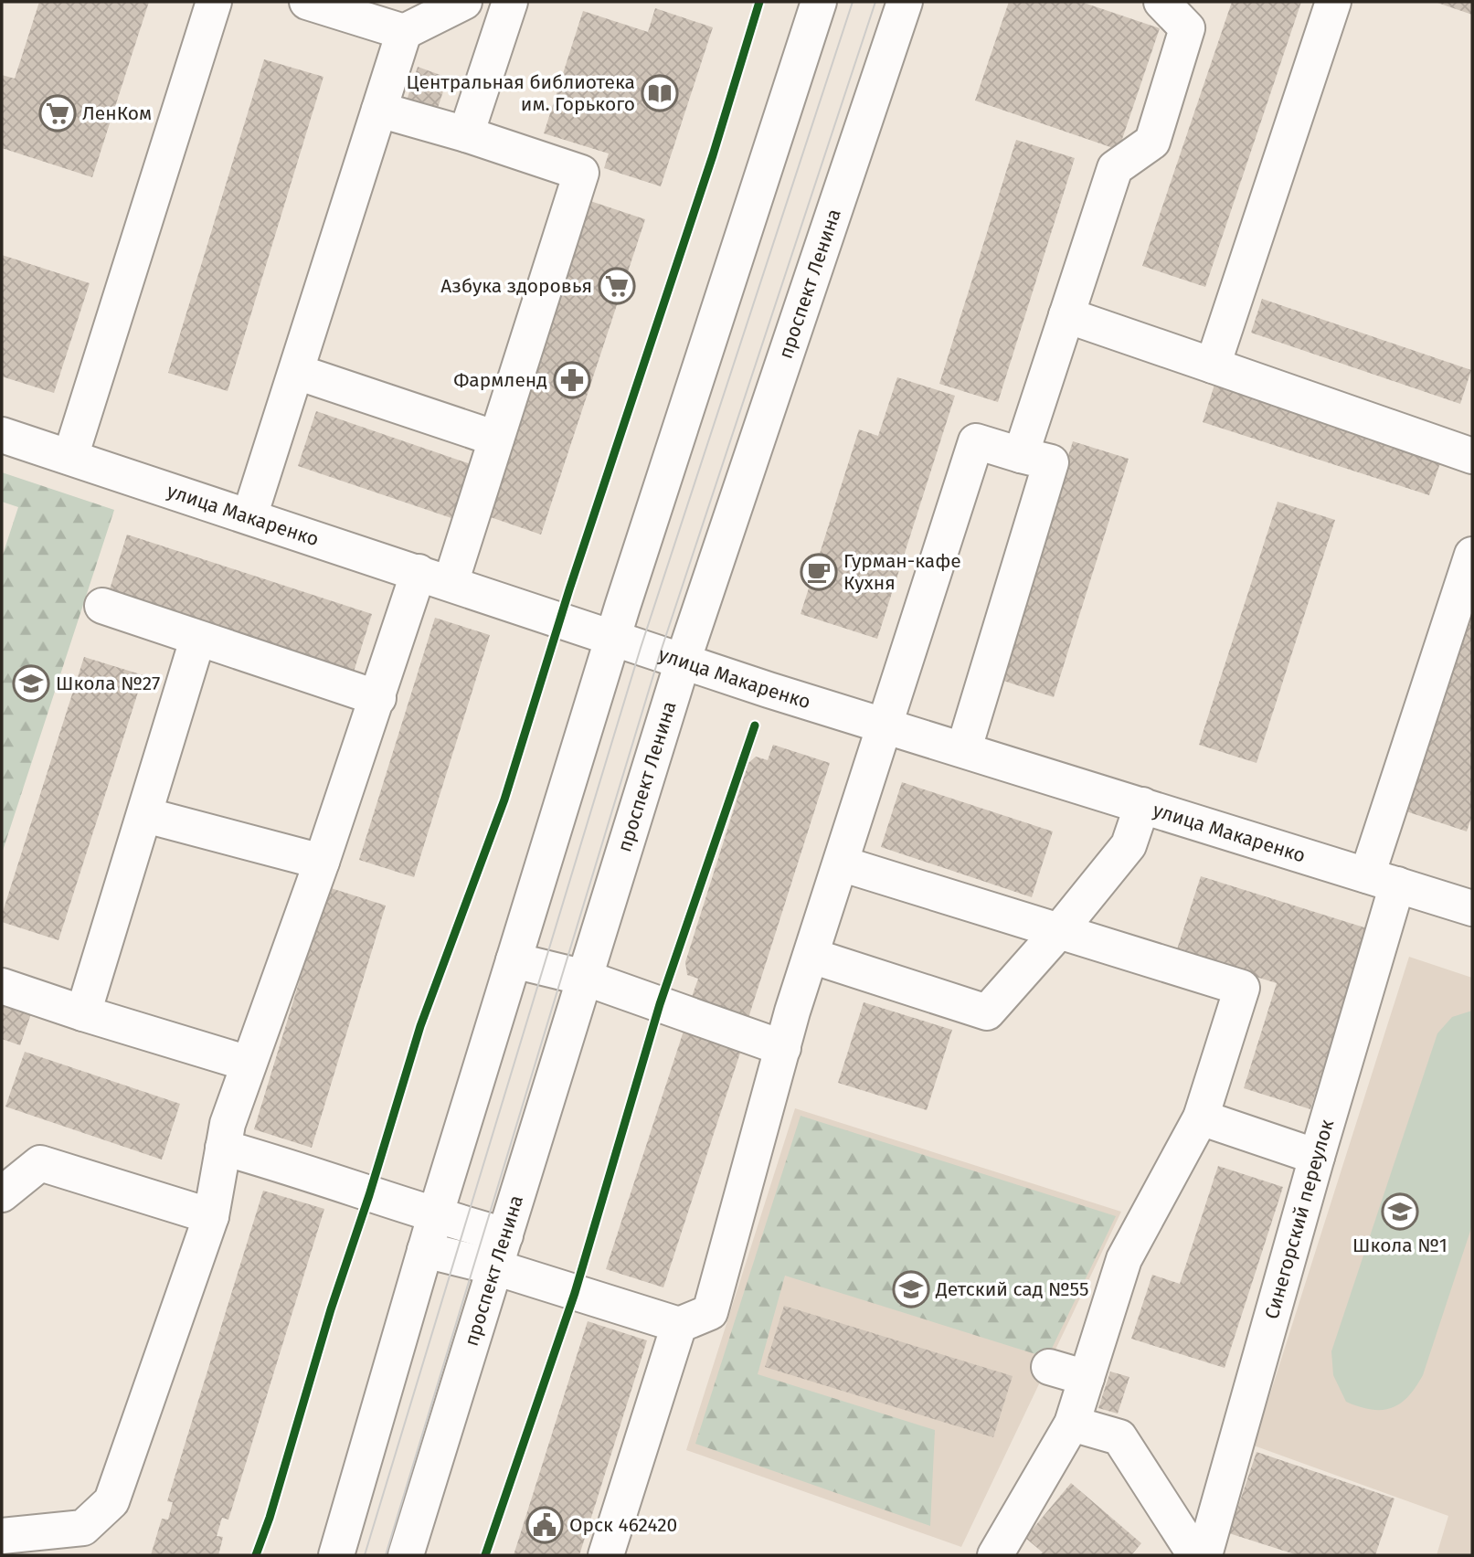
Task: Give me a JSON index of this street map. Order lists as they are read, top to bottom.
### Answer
{
  "streets": {
    "main road": ["проспект Ленина", "улица Макаренко", "Синегорский переулок"]
  },
  "crossings": [
    ["проспект Ленина", "улица Макаренко"],
    ["улица Макаренко", "Синегорский переулок"]
  ],
  "places": {
    "library": ["Центральная библиотека им. Горького"],
    "supermarket": ["ЛенКом", "Азбука здоровья"],
    "pharmacy": ["Фармленд"],
    "cafe": ["Гурман-кафе Кухня"],
    "school or university": ["Школа №27", "Школа №1", "Детский сад №55"],
    "public building": ["Орск 462420"]
  }
}
